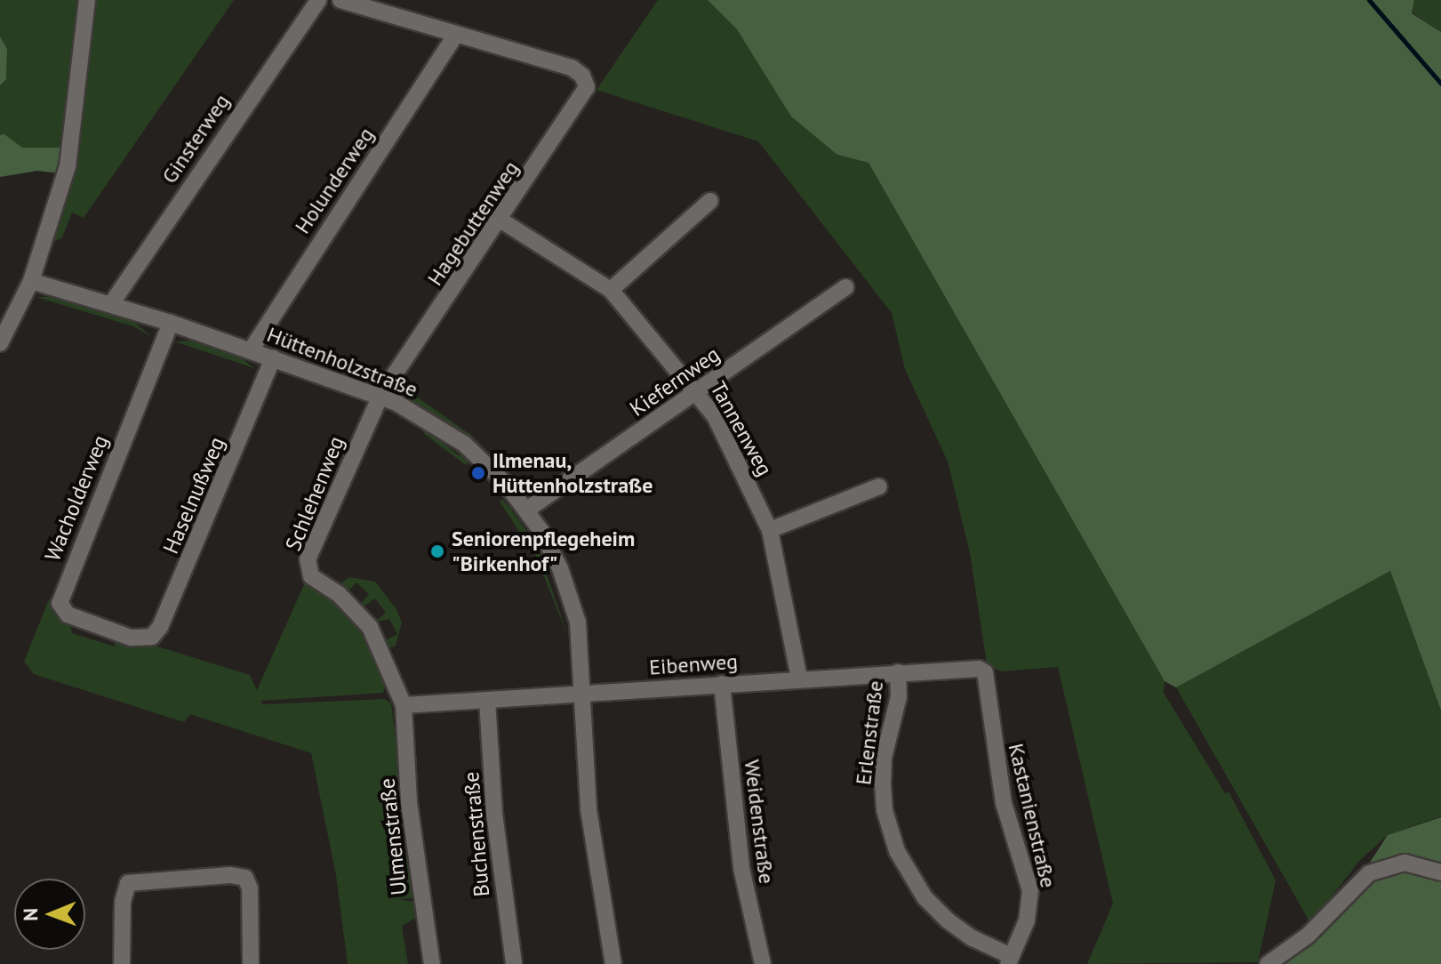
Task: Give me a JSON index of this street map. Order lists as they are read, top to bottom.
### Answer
{
  "streets": {
    "street": [
      "Ginsterweg",
      "Holunderweg",
      "Hagebuttenweg",
      "Hüttenholzstraße",
      "Kiefernweg",
      "Tannenweg",
      "Schlehenweg",
      "Haselnußweg",
      "Wacholderweg",
      "Eibenweg",
      "Erlenstraße",
      "Kastanienstraße",
      "Weidenstraße",
      "Buchenstraße",
      "Ulmenstraße"
    ]
  },
  "crossings": [
    ["Ginsterweg", "Hüttenholzstraße"],
    ["Holunderweg", "Hagebuttenweg"],
    ["Holunderweg", "Hüttenholzstraße"],
    ["Hagebuttenweg", "Hüttenholzstraße"],
    ["Hagebuttenweg", "Tannenweg"],
    ["Hagebuttenweg", "Schlehenweg"],
    ["Hüttenholzstraße", "Kiefernweg"],
    ["Hüttenholzstraße", "Schlehenweg"],
    ["Hüttenholzstraße", "Haselnußweg"],
    ["Hüttenholzstraße", "Wacholderweg"],
    ["Hüttenholzstraße", "Eibenweg"],
    ["Kiefernweg", "Tannenweg"],
    ["Tannenweg", "Eibenweg"],
    ["Schlehenweg", "Eibenweg"],
    ["Schlehenweg", "Ulmenstraße"],
    ["Haselnußweg", "Wacholderweg"],
    ["Eibenweg", "Erlenstraße"],
    ["Eibenweg", "Kastanienstraße"],
    ["Eibenweg", "Weidenstraße"],
    ["Eibenweg", "Buchenstraße"],
    ["Eibenweg", "Ulmenstraße"],
    ["Erlenstraße", "Kastanienstraße"]
  ],
  "places": ["Ilmenau, Hüttenholzstraße", "Seniorenpflegeheim \"Birkenhof\""],
  "north": "left"
}
